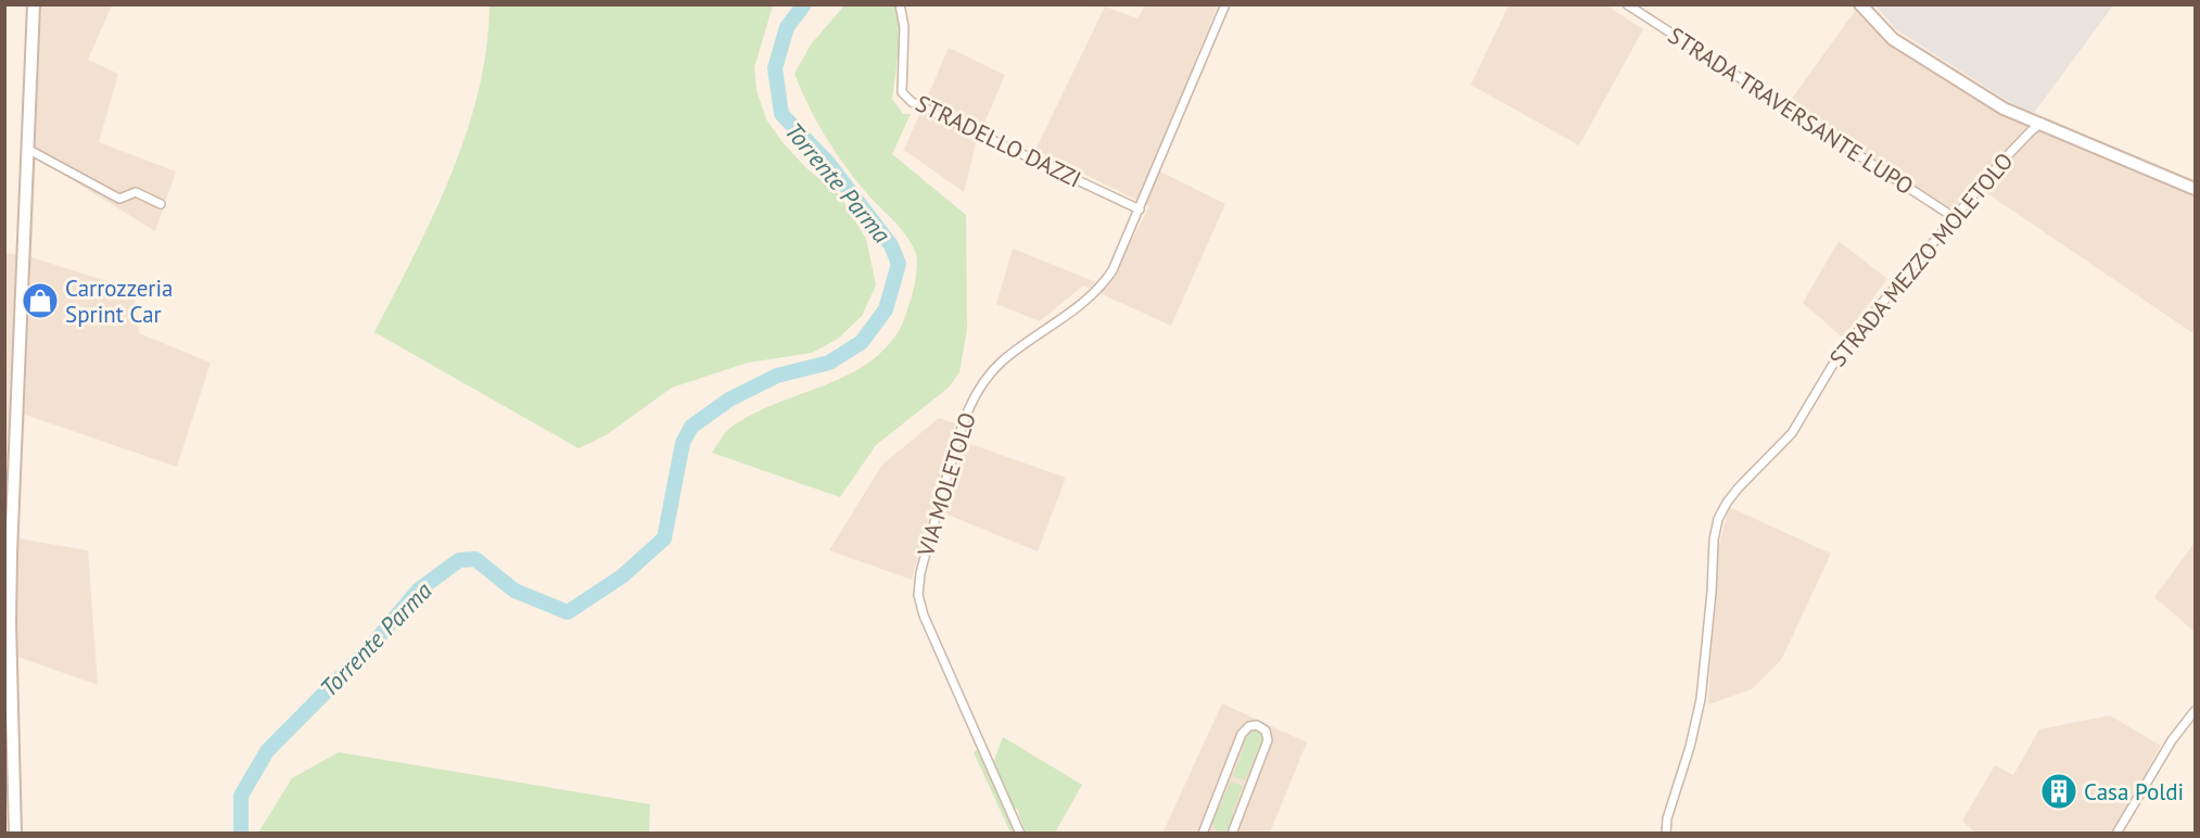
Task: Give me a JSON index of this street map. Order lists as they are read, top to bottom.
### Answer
{
  "streets": {
    "street": [
      "STRADA TRAVERSANTE LUPO",
      "STRADELLO DAZZI",
      "STRADA MEZZO MOLETOLO",
      "VIA MOLETOLO"
    ]
  },
  "crossings": [
    ["STRADA TRAVERSANTE LUPO", "STRADA MEZZO MOLETOLO"],
    ["STRADELLO DAZZI", "VIA MOLETOLO"]
  ],
  "water": ["Torrente Parma"],
  "places": {
    "shop": ["Carrozzeria Sprint Car"],
    "building": ["Casa Poldi"]
  }
}
